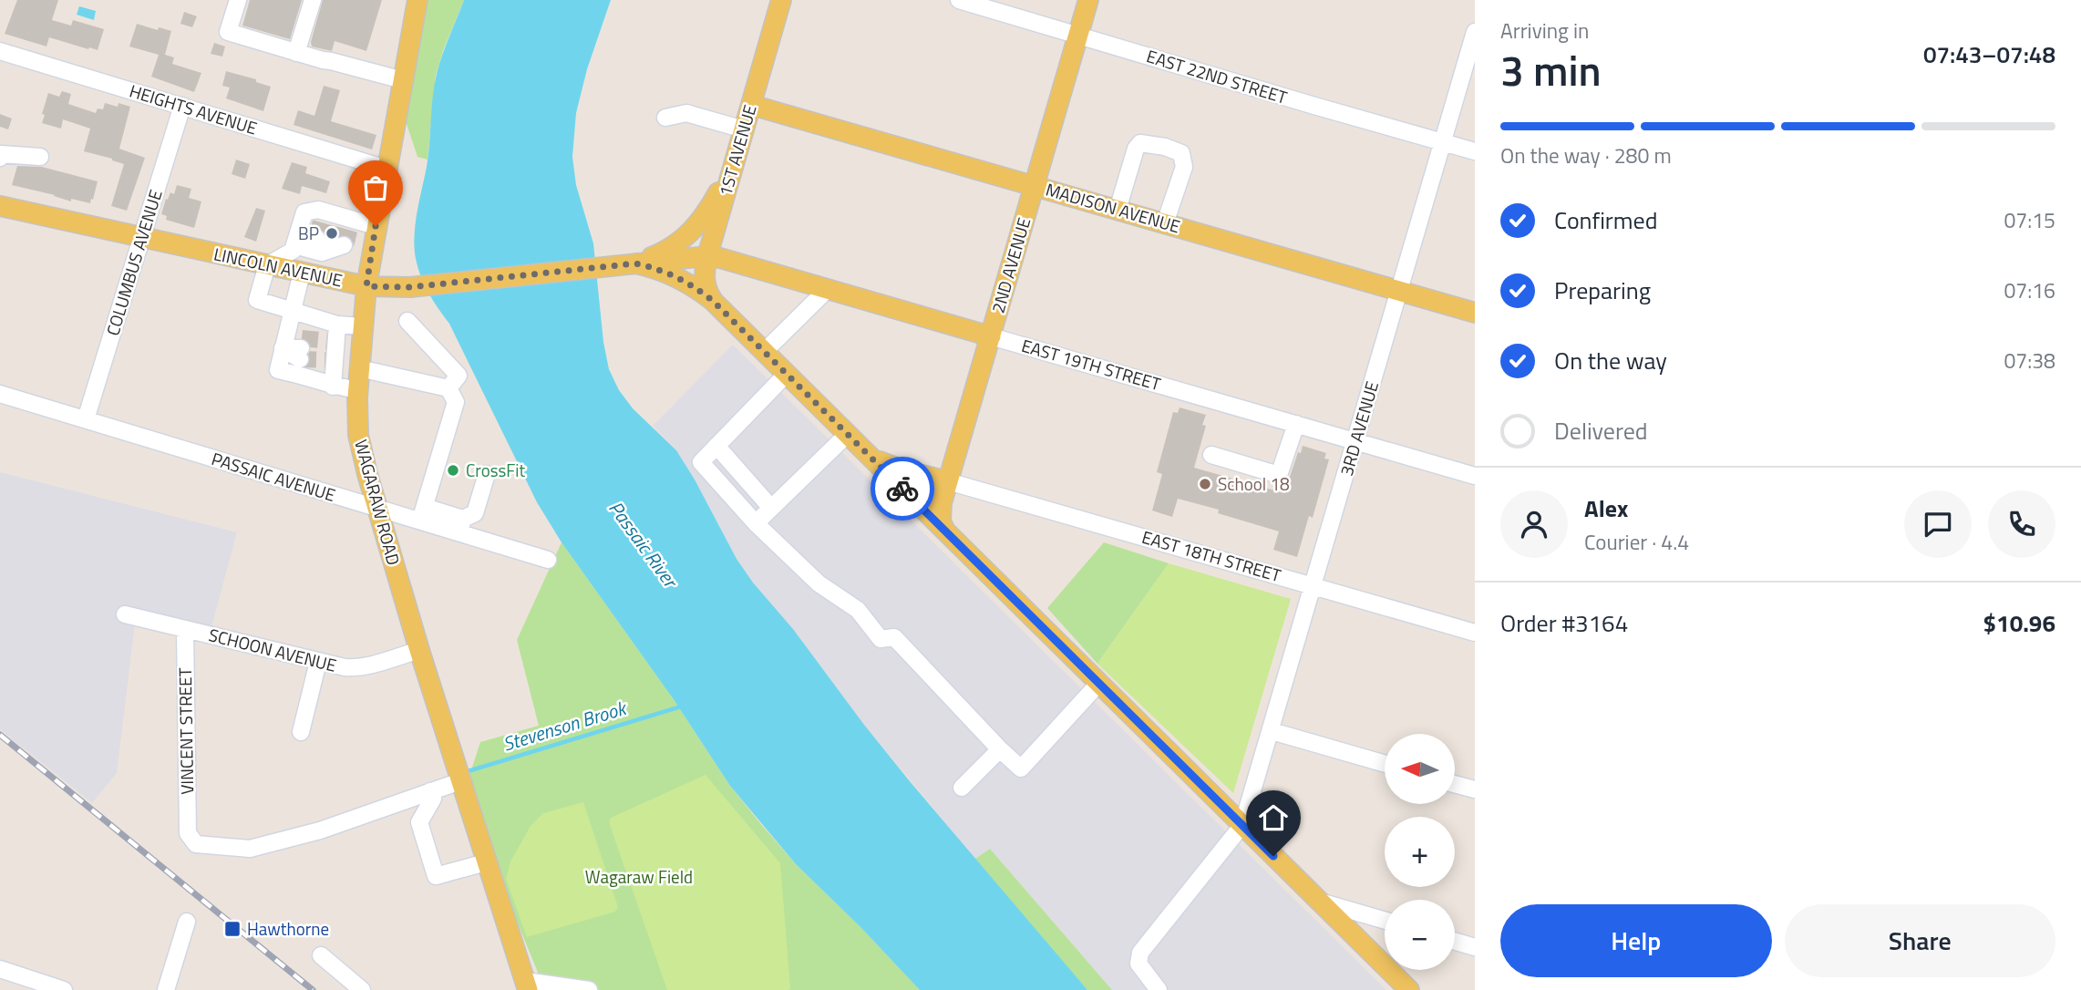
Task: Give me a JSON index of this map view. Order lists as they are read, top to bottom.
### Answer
{
  "streets": {
    "main road": [
      "1ST AVENUE",
      "MADISON AVENUE",
      "2ND AVENUE",
      "LINCOLN AVENUE",
      "EAST 19TH STREET",
      "WAGARAW ROAD"
    ],
    "street": [
      "EAST 22ND STREET",
      "HEIGHTS AVENUE",
      "COLUMBUS AVENUE",
      "3RD AVENUE",
      "PASSAIC AVENUE",
      "EAST 18TH STREET",
      "SCHOON AVENUE",
      "VINCENT STREET"
    ]
  },
  "crossings": [
    ["EAST 22ND STREET", "2ND AVENUE"],
    ["EAST 22ND STREET", "3RD AVENUE"],
    ["HEIGHTS AVENUE", "COLUMBUS AVENUE"],
    ["HEIGHTS AVENUE", "WAGARAW ROAD"],
    ["1ST AVENUE", "MADISON AVENUE"],
    ["1ST AVENUE", "LINCOLN AVENUE"],
    ["1ST AVENUE", "EAST 19TH STREET"],
    ["MADISON AVENUE", "2ND AVENUE"],
    ["MADISON AVENUE", "3RD AVENUE"],
    ["COLUMBUS AVENUE", "LINCOLN AVENUE"],
    ["COLUMBUS AVENUE", "PASSAIC AVENUE"],
    ["2ND AVENUE", "EAST 19TH STREET"],
    ["2ND AVENUE", "EAST 18TH STREET"],
    ["LINCOLN AVENUE", "EAST 19TH STREET"],
    ["LINCOLN AVENUE", "WAGARAW ROAD"],
    ["EAST 19TH STREET", "3RD AVENUE"],
    ["3RD AVENUE", "EAST 18TH STREET"],
    ["PASSAIC AVENUE", "WAGARAW ROAD"],
    ["WAGARAW ROAD", "SCHOON AVENUE"],
    ["SCHOON AVENUE", "VINCENT STREET"]
  ],
  "water": ["Passaic River", "Stevenson Brook"],
  "parks": ["Wagaraw Field"],
  "places": {
    "other": ["BP", "CrossFit", "School 18"],
    "transit": ["Hawthorne"]
  },
  "north": "left",
  "page": {
    "heading": ["3 min", "Arriving in", "07:43–07:48"],
    "panel": [
      "Alex",
      "Courier · 4.4",
      "Order #3164",
      "$10.96"
    ],
    "bar": "On the way · 280 m",
    "list": [
      ["Confirmed", "07:15"],
      ["Preparing", "07:16"],
      ["On the way", "07:38"],
      "Delivered"
    ],
    "map_buttons": ["+", "−"],
    "buttons": ["Help", "Share"]
  }
}
